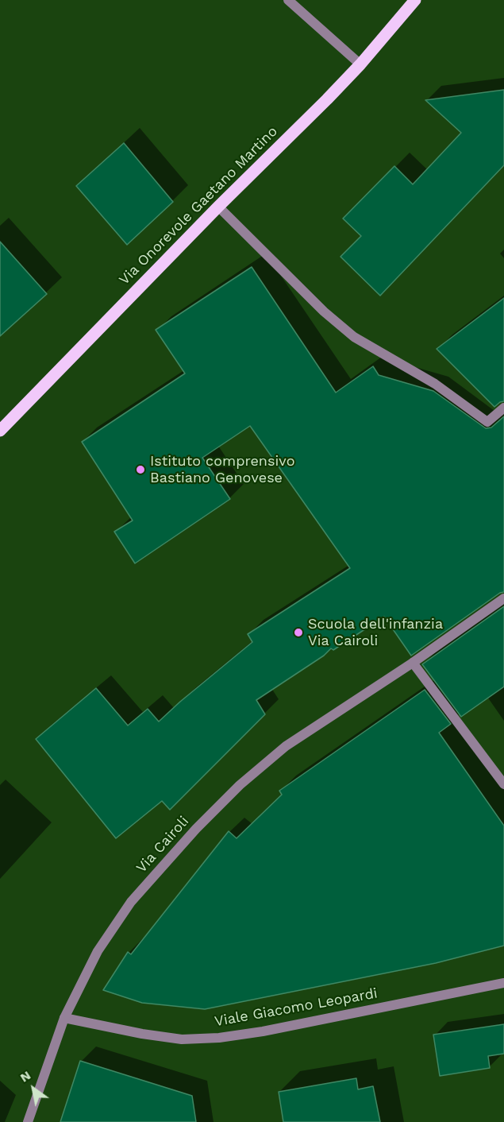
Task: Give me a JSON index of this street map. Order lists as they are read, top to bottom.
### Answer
{
  "streets": {
    "main road": ["Via Onorevole Gaetano Martino"],
    "street": ["Via Cairoli", "Viale Giacomo Leopardi"]
  },
  "crossings": [
    ["Via Cairoli", "Viale Giacomo Leopardi"]
  ],
  "places": ["Istituto comprensivo Bastiano Genovese", "Scuola dell'infanzia Via Cairoli"],
  "north": "top left"
}
